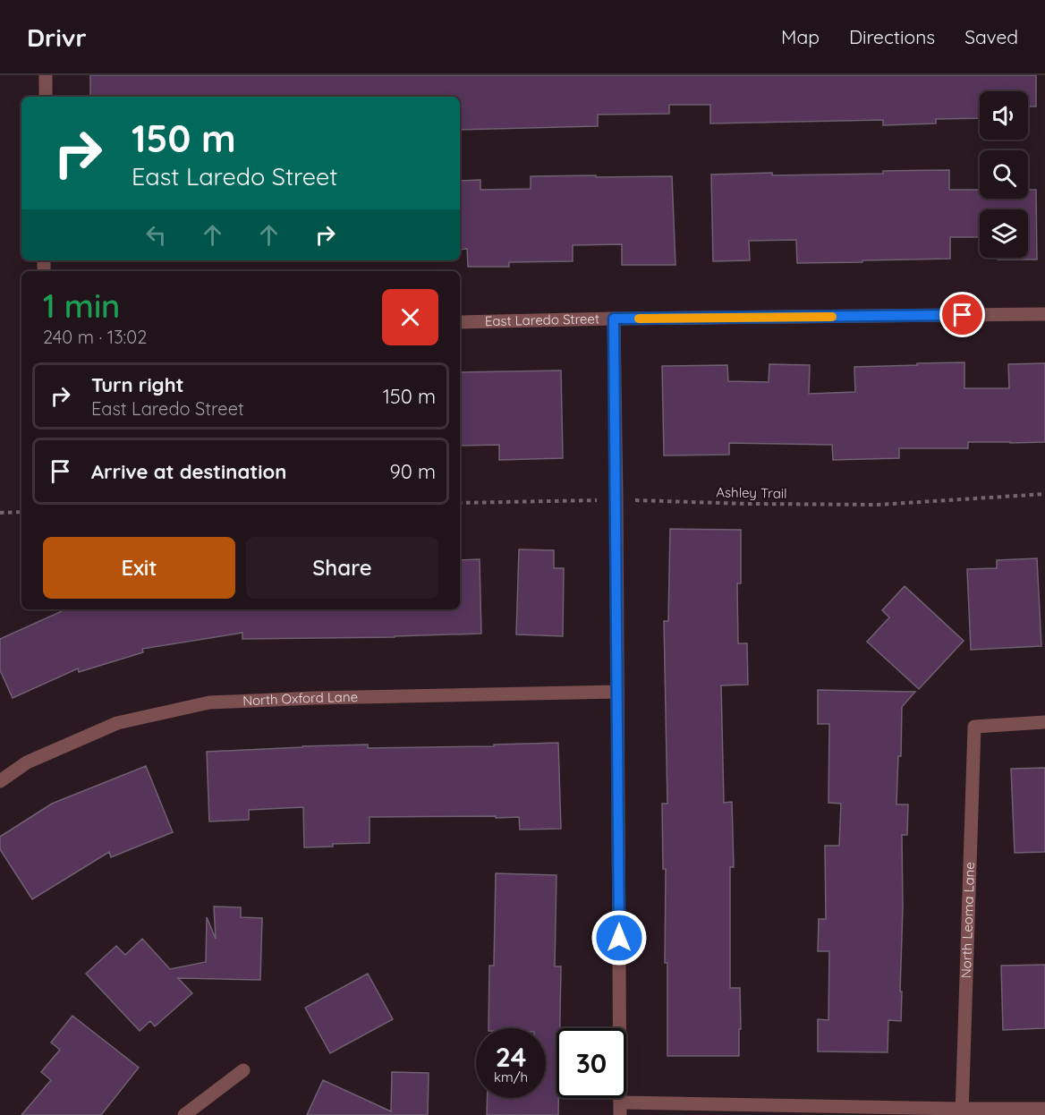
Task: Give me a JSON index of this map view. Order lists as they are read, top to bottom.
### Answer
{
  "streets": {
    "street": ["East Laredo Street", "North Oxford Lane", "North Leoma Lane"],
    "path": ["Ashley Trail"]
  },
  "page": {
    "header": "Drivr",
    "nav": ["Map", "Directions", "Saved"],
    "turn": ["150 m", "East Laredo Street"],
    "heading": ["1 min", "240 m · 13:02"],
    "list": [
      {
        "name": "Turn right",
        "note": "East Laredo Street",
        "value": "150 m"
      },
      {
        "name": "Arrive at destination",
        "value": "90 m"
      }
    ],
    "buttons": ["Exit", "Share"],
    "speed": "24 km/h",
    "limit": "30"
  }
}
